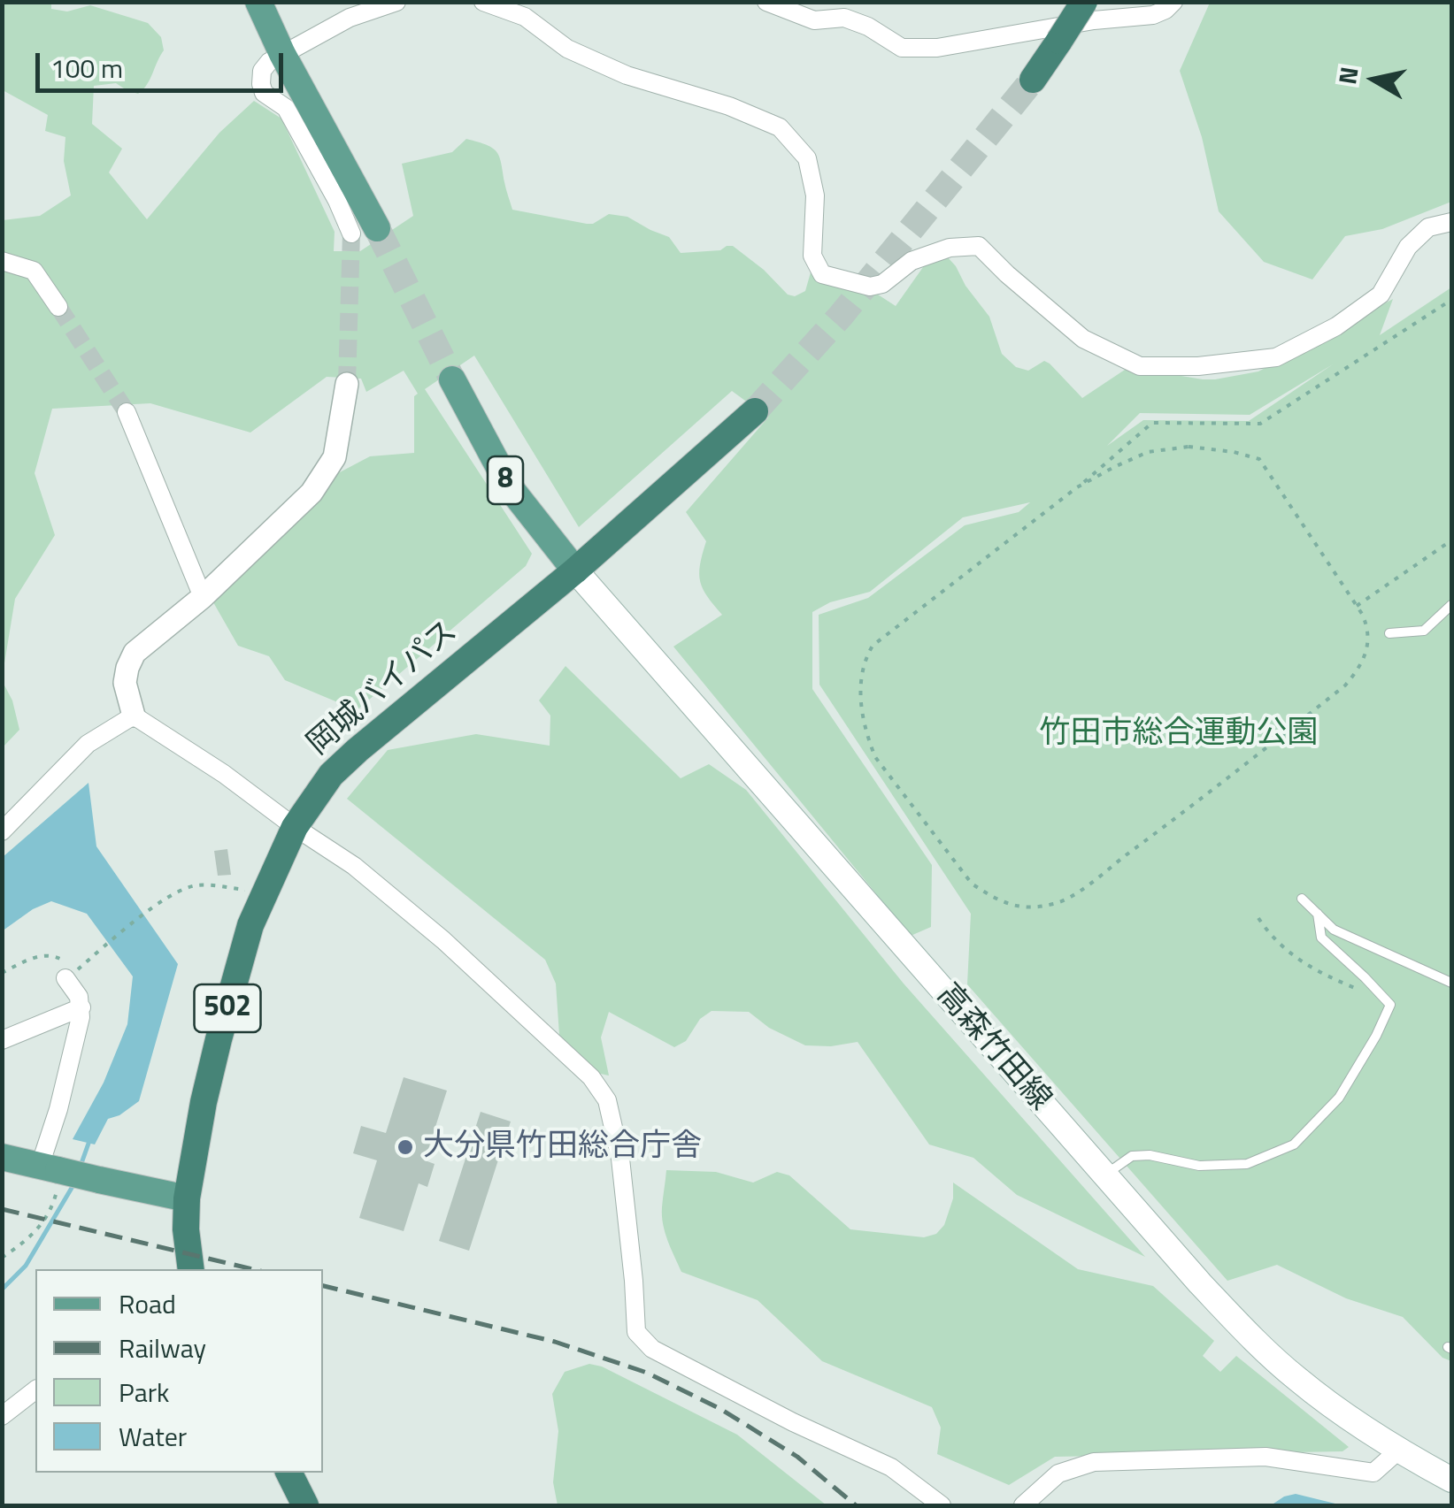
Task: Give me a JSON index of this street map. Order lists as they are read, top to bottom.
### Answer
{
  "streets": {
    "highway": ["岡城バイパス", "502"],
    "main road": ["8", "高森竹田線"]
  },
  "crossings": [
    ["8", "岡城バイパス"],
    ["8", "高森竹田線"],
    ["岡城バイパス", "高森竹田線"]
  ],
  "parks": ["竹田市総合運動公園"],
  "places": ["大分県竹田総合庁舎"],
  "legend": [
    "Road",
    "Railway",
    "Park",
    "Water"
  ],
  "scale_bar": "100 m",
  "north": "left"
}
